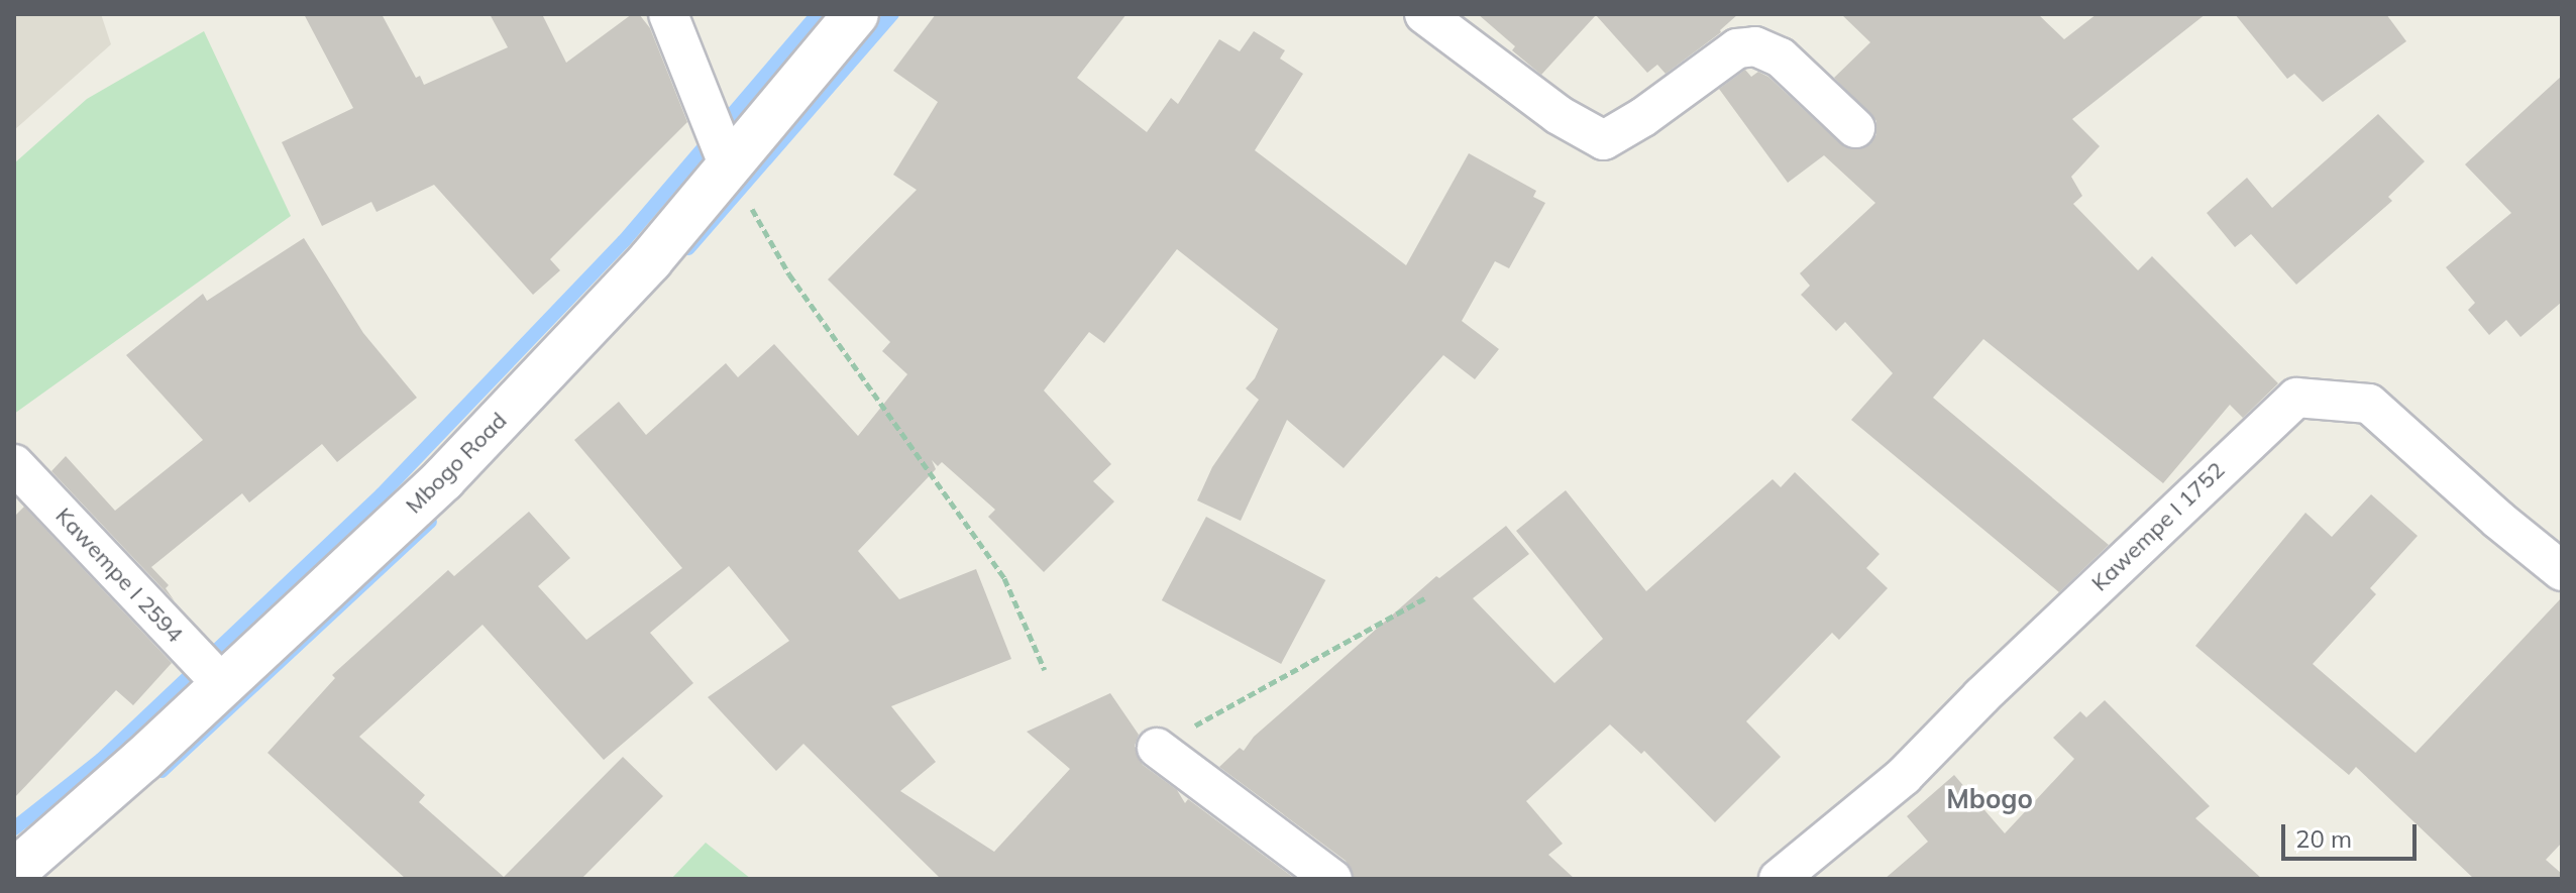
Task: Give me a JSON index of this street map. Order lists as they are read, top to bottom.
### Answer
{
  "streets": {
    "street": ["Mbogo Road", "Kawempe I 1752", "Kawempe I 2594"]
  },
  "crossings": [
    ["Mbogo Road", "Kawempe I 2594"]
  ],
  "districts": ["Mbogo"],
  "scale_bar": "20 m"
}
